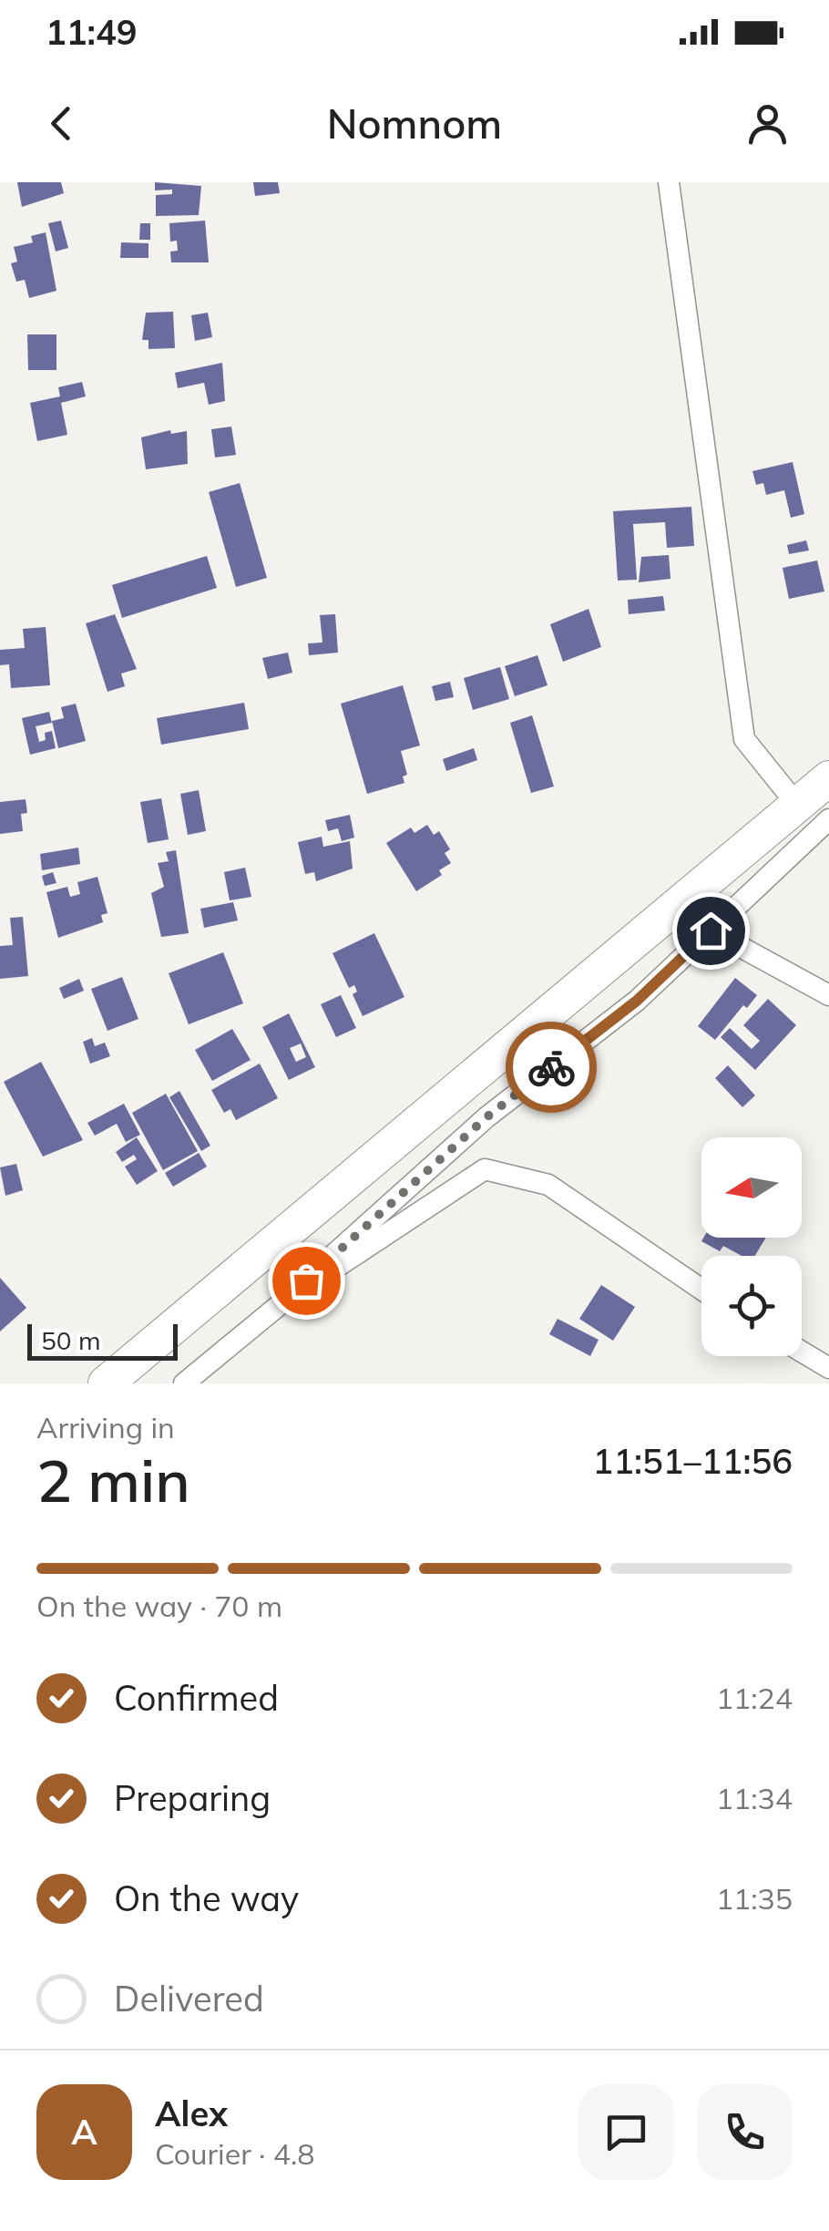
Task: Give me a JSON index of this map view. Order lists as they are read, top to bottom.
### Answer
{
  "scale_bar": "50 m",
  "north": "left",
  "page": {
    "status": "11:49",
    "header": "Nomnom",
    "scale": "50 m",
    "heading": ["2 min", "Arriving in", "11:51–11:56"],
    "panel": ["Alex", "Courier · 4.8"],
    "bar": "On the way · 70 m",
    "list": [
      ["Confirmed", "11:24"],
      ["Preparing", "11:34"],
      ["On the way", "11:35"],
      "Delivered"
    ],
    "round": "A"
  }
}
